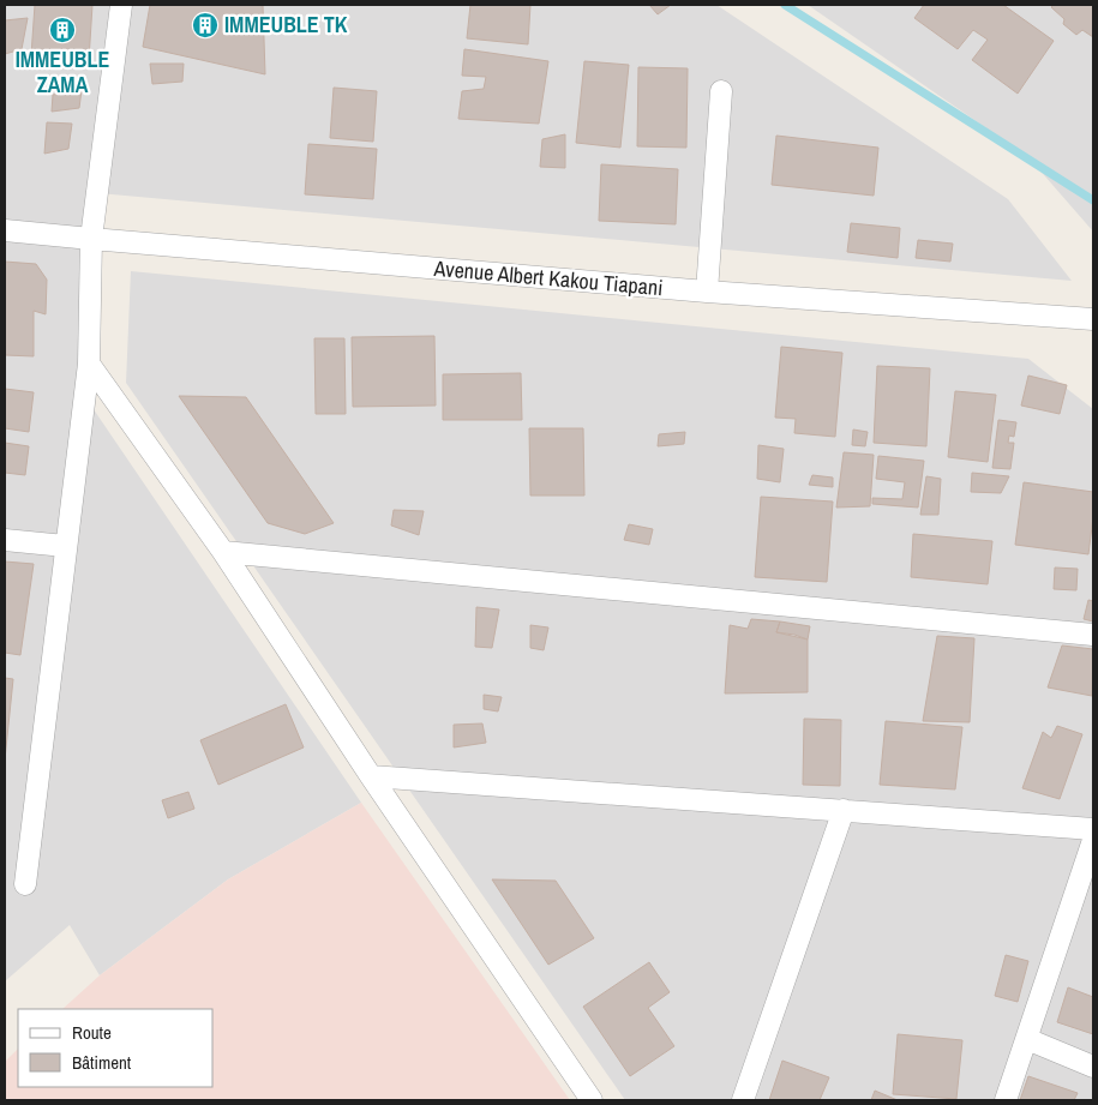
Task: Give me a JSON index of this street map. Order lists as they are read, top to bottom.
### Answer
{
  "streets": {
    "street": ["Avenue Albert Kakou Tiapani"]
  },
  "places": {
    "building": ["IMMEUBLE TK", "IMMEUBLE ZAMA"]
  },
  "legend": ["Route", "Bâtiment"]
}
